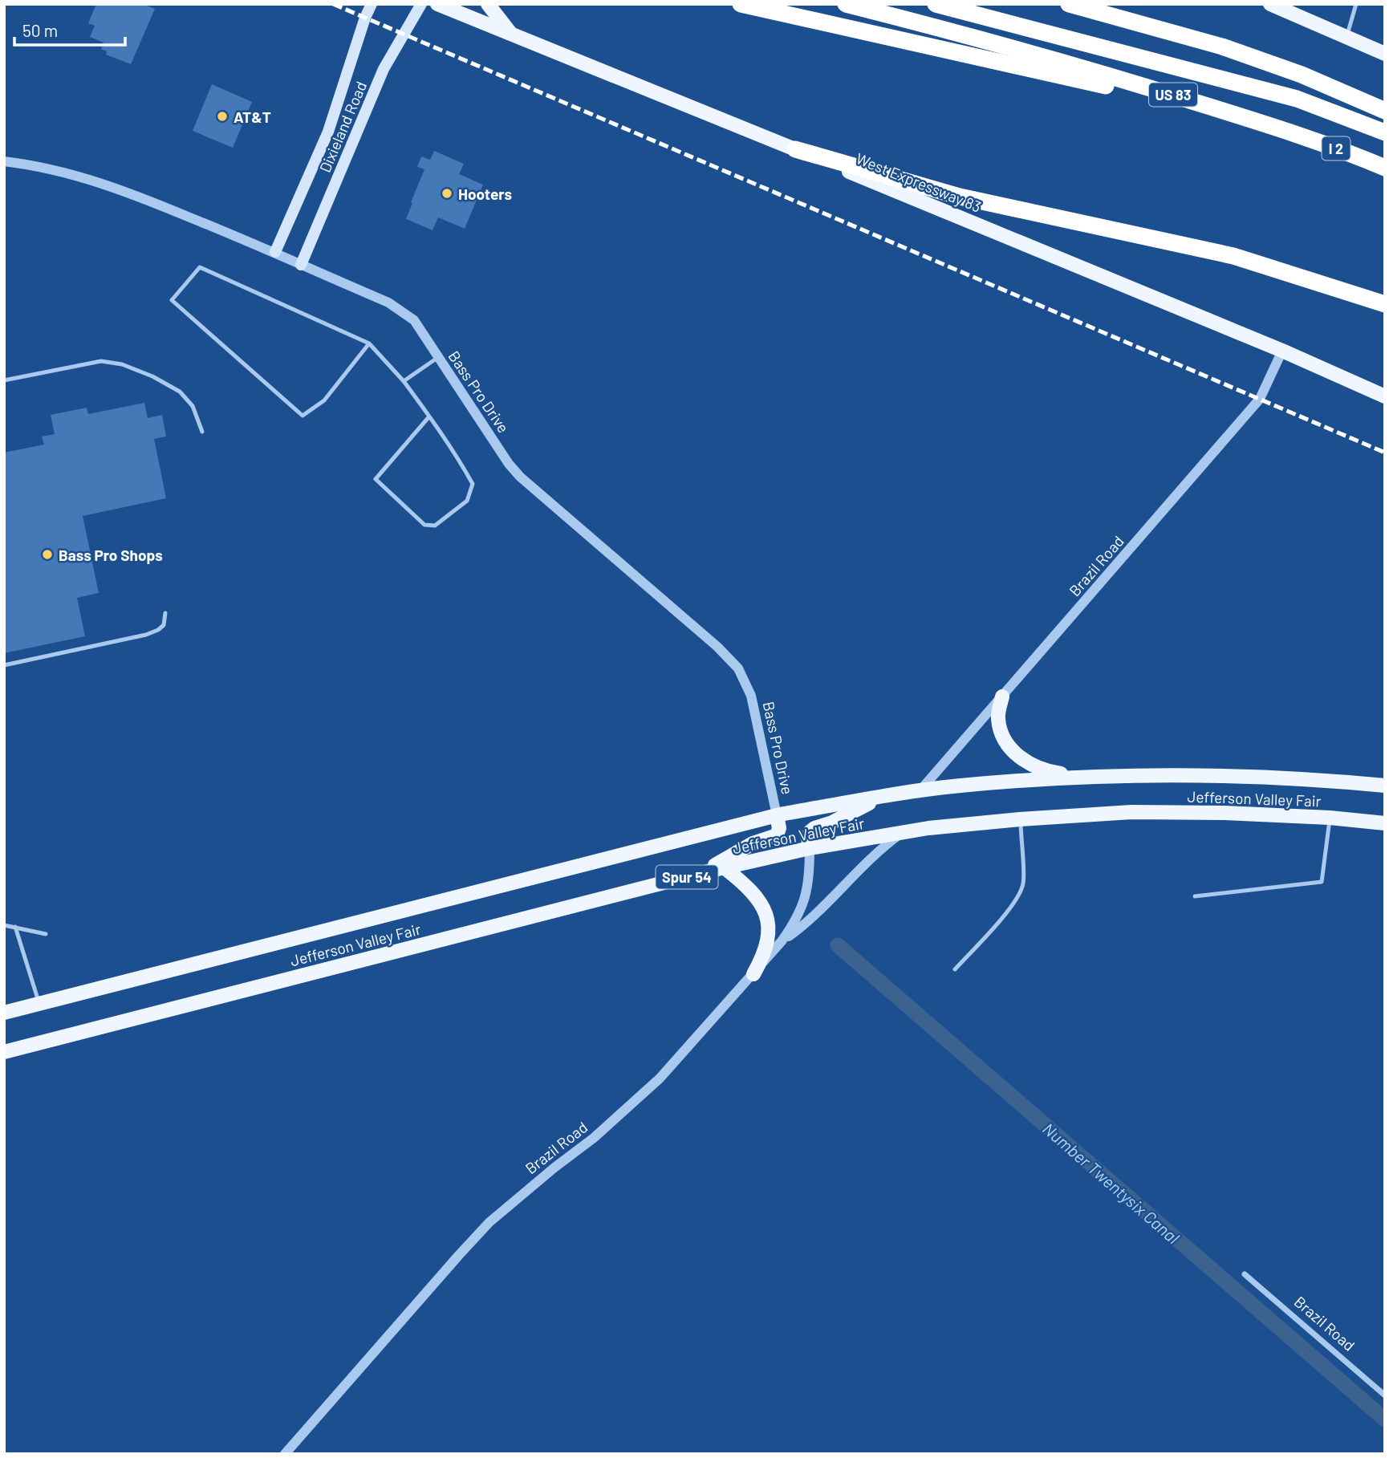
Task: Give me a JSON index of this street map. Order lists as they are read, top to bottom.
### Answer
{
  "streets": {
    "highway": ["US 83", "I 2"],
    "main road": [
      "Dixieland Road",
      "West Expressway 83",
      "Jefferson Valley Fair",
      "Spur 54"
    ],
    "street": ["Bass Pro Drive", "Brazil Road"]
  },
  "crossings": [
    ["US 83", "I 2"],
    ["Dixieland Road", "Bass Pro Drive"],
    ["West Expressway 83", "Brazil Road"],
    ["Bass Pro Drive", "Spur 54"],
    ["Brazil Road", "Jefferson Valley Fair"],
    ["Brazil Road", "Spur 54"]
  ],
  "water": ["Number Twentysix Canal"],
  "places": ["AT&T", "Hooters", "Bass Pro Shops"],
  "scale_bar": "50 m"
}
